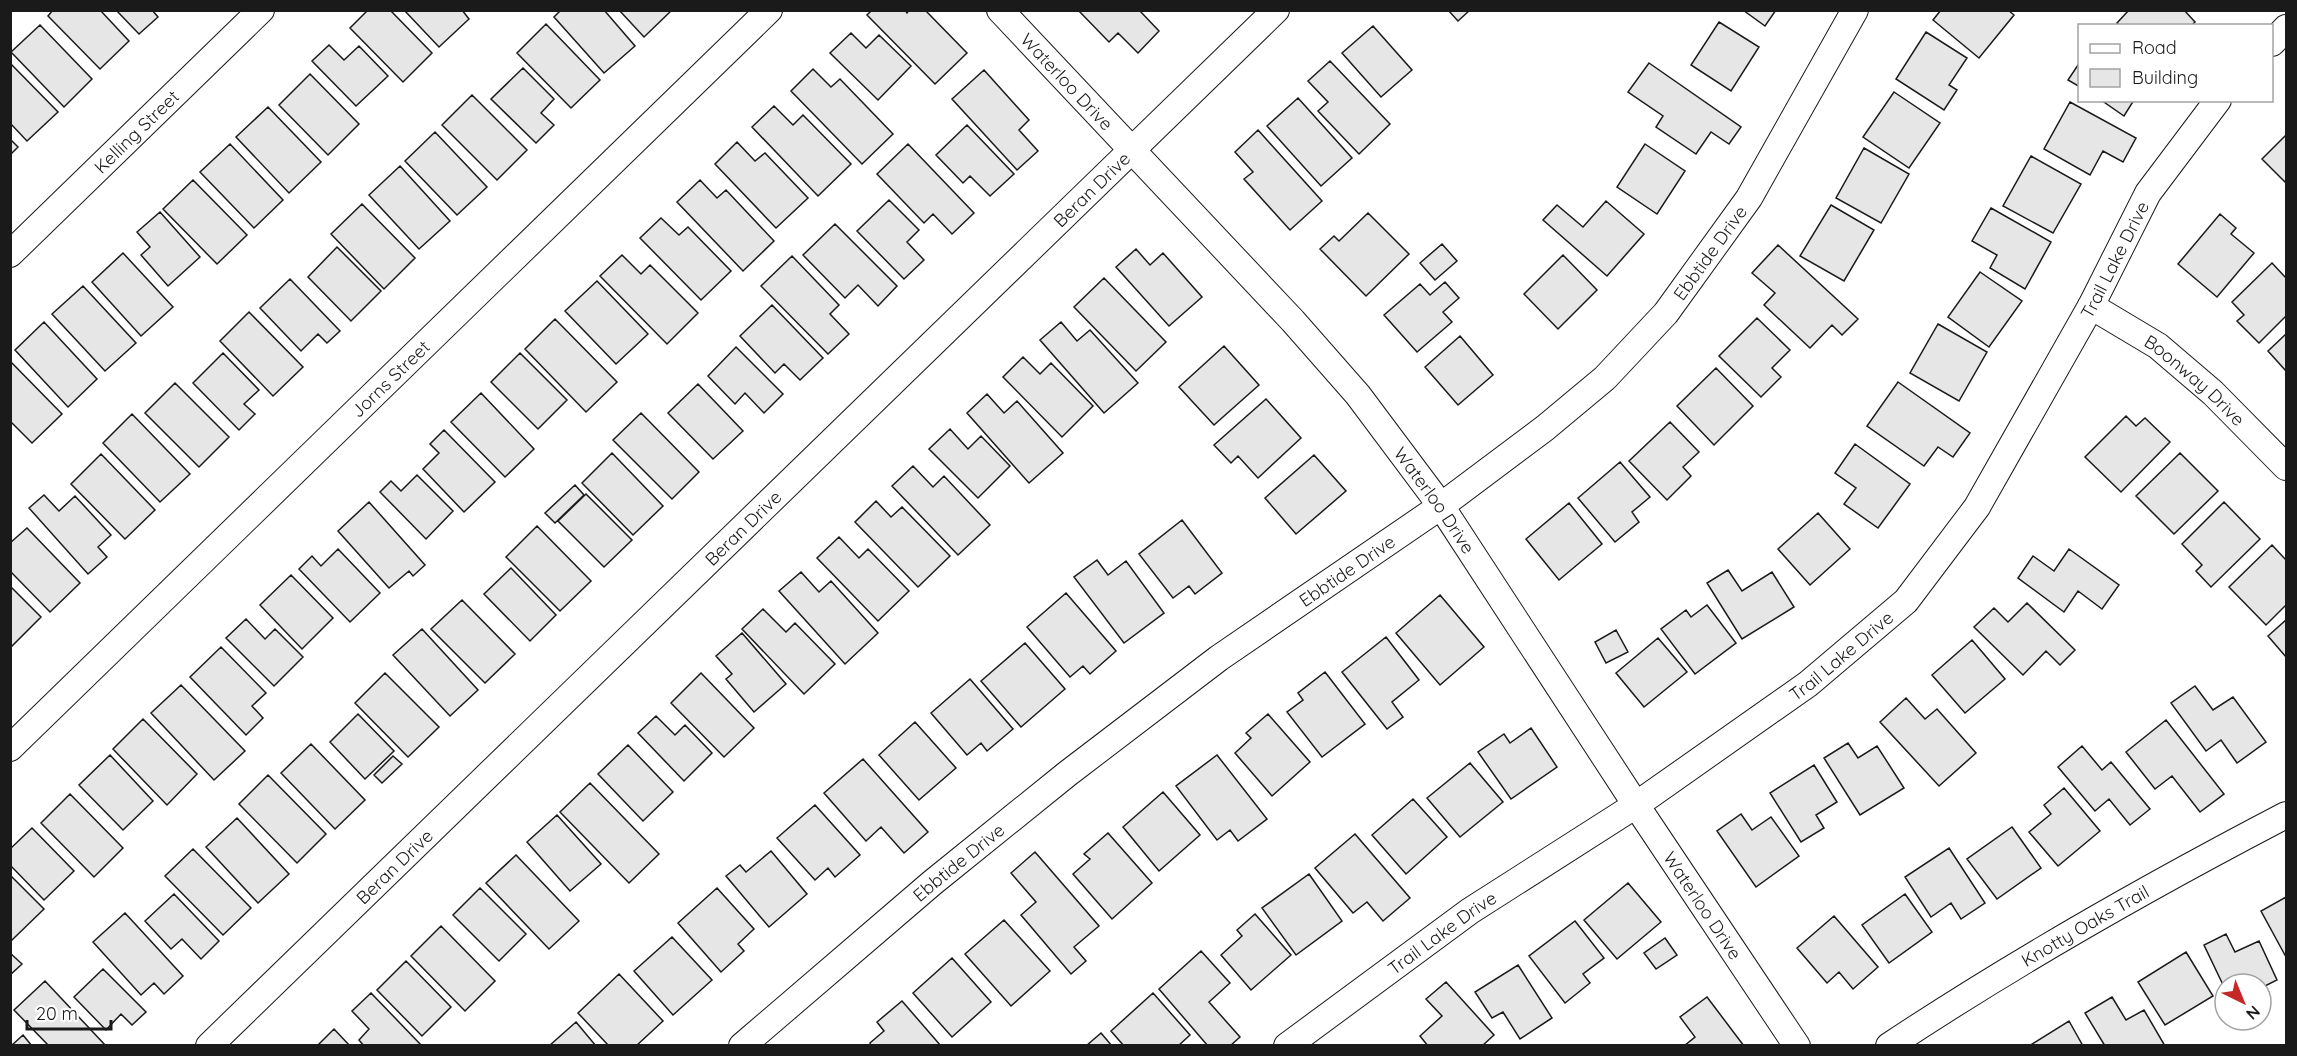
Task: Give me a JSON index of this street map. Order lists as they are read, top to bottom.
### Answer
{
  "streets": {
    "street": [
      "Waterloo Drive",
      "Kelling Street",
      "Beran Drive",
      "Ebbtide Drive",
      "Trail Lake Drive",
      "Jorns Street",
      "Boonway Drive",
      "Knotty Oaks Trail"
    ]
  },
  "crossings": [
    ["Waterloo Drive", "Beran Drive"],
    ["Waterloo Drive", "Ebbtide Drive"],
    ["Waterloo Drive", "Trail Lake Drive"],
    ["Trail Lake Drive", "Boonway Drive"]
  ],
  "legend": ["Road", "Building"],
  "scale_bar": "20 m",
  "north": "bottom right"
}
